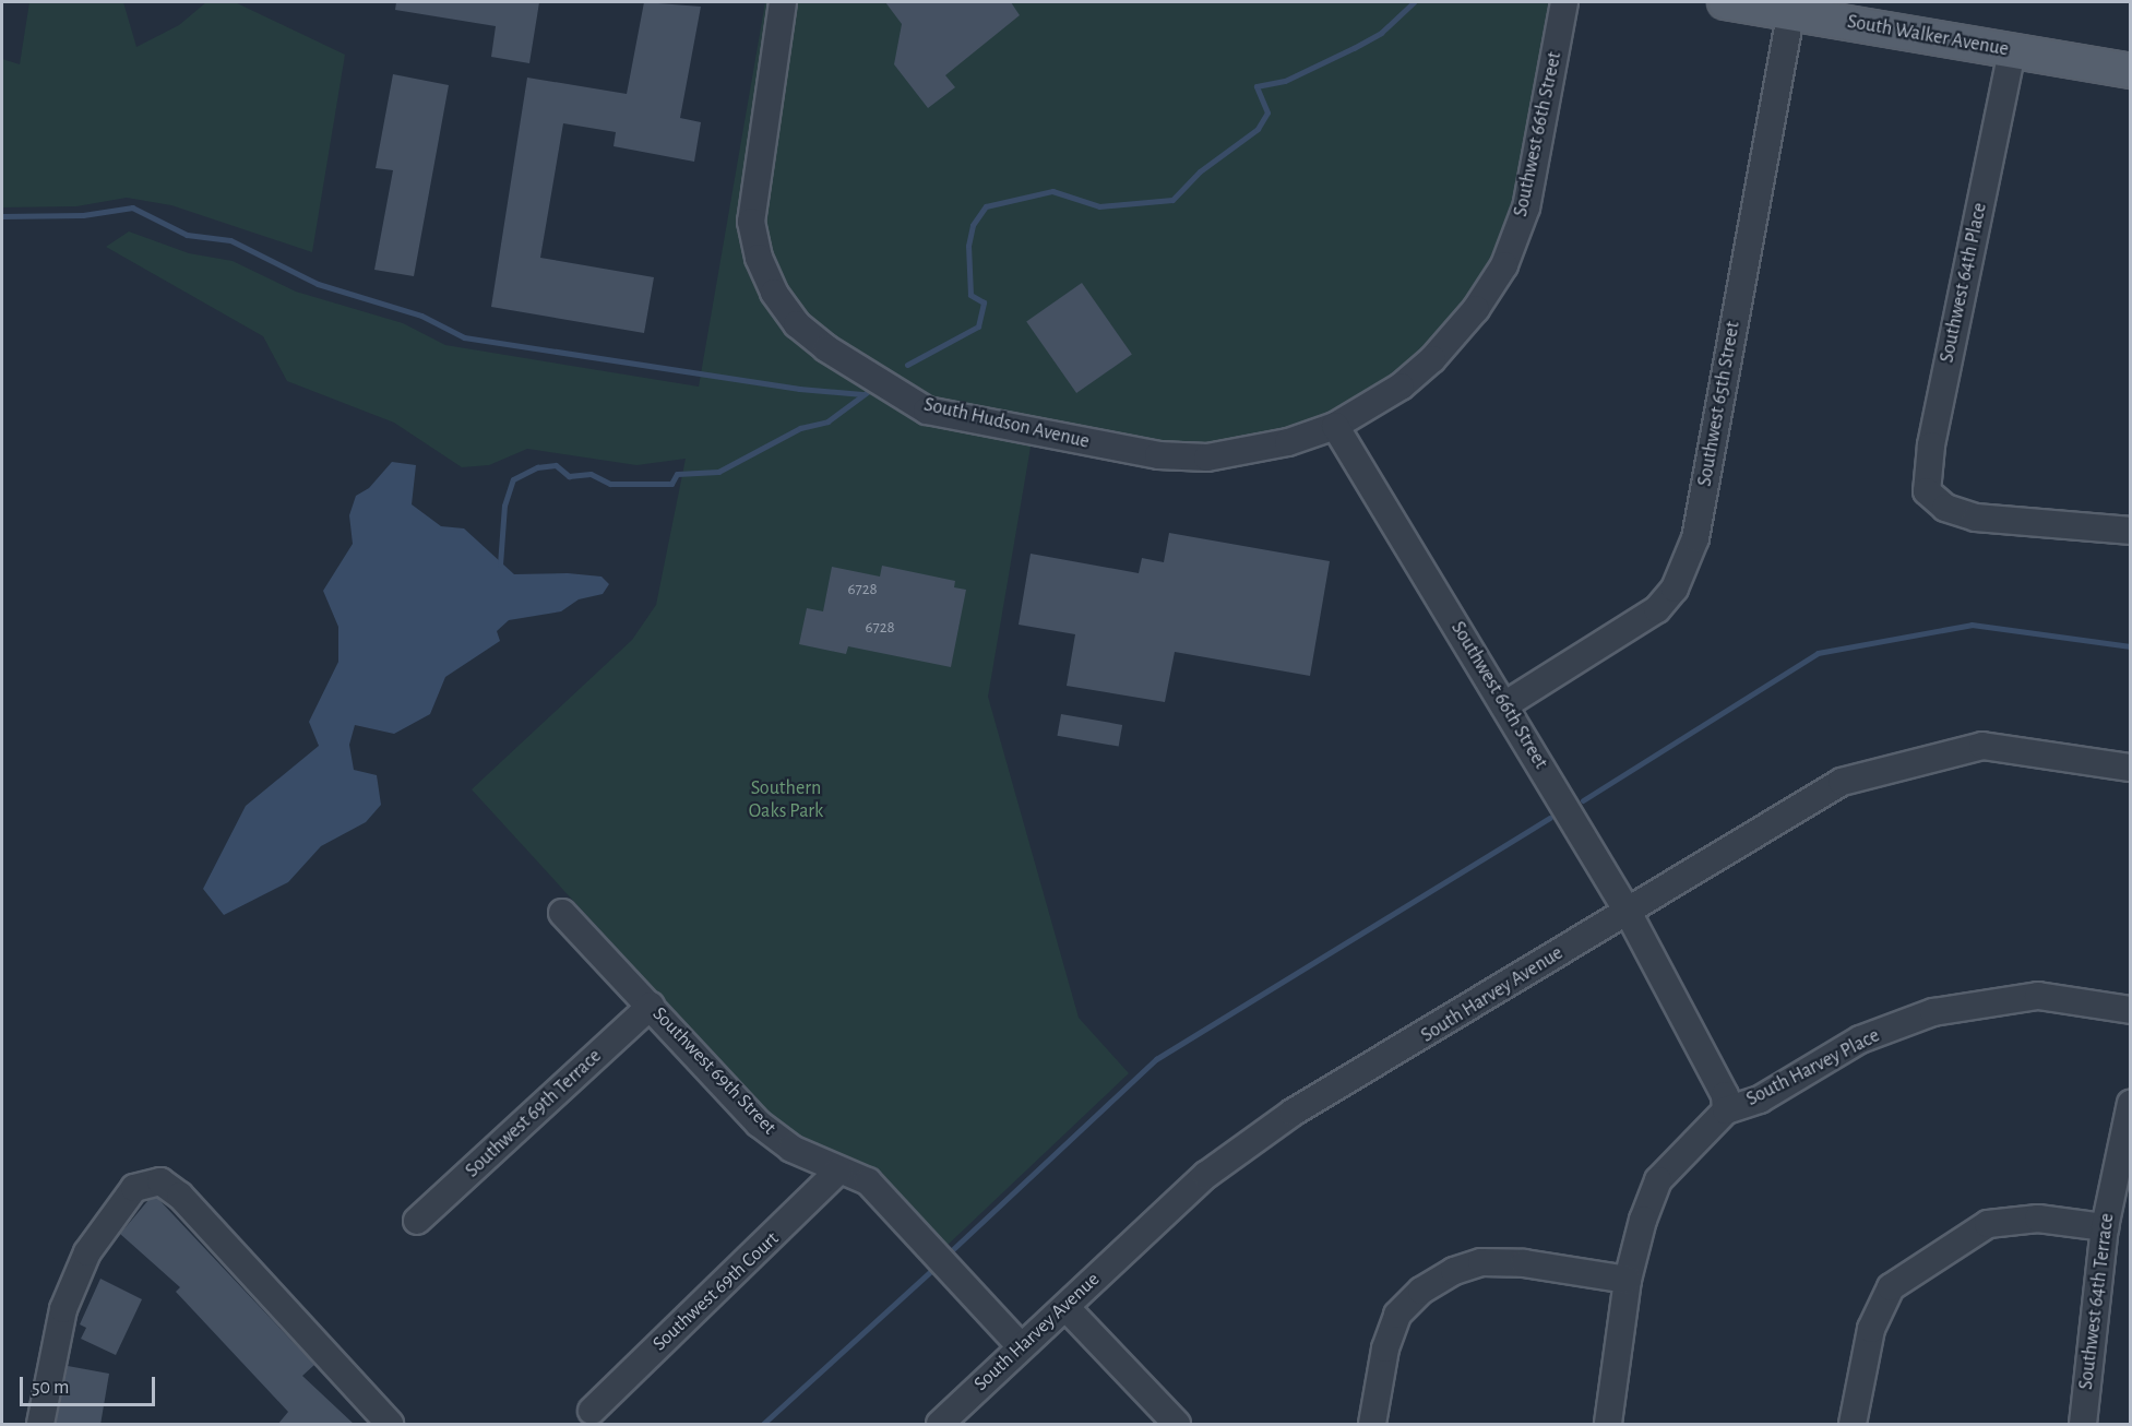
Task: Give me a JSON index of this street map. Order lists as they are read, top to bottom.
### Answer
{
  "streets": {
    "main road": ["South Walker Avenue"],
    "street": [
      "Southwest 66th Street",
      "Southwest 64th Place",
      "Southwest 65th Street",
      "South Hudson Avenue",
      "South Harvey Avenue",
      "South Harvey Place",
      "Southwest 69th Street",
      "Southwest 69th Terrace",
      "Southwest 69th Court",
      "Southwest 64th Terrace"
    ]
  },
  "crossings": [
    ["South Walker Avenue", "Southwest 64th Place"],
    ["South Walker Avenue", "Southwest 65th Street"],
    ["Southwest 66th Street", "Southwest 65th Street"],
    ["Southwest 66th Street", "South Hudson Avenue"],
    ["Southwest 66th Street", "South Harvey Avenue"],
    ["Southwest 66th Street", "South Harvey Place"],
    ["South Harvey Avenue", "Southwest 69th Street"],
    ["Southwest 69th Street", "Southwest 69th Terrace"],
    ["Southwest 69th Street", "Southwest 69th Court"]
  ],
  "parks": ["Southern Oaks Park"],
  "house_numbers": ["6728", "6728"],
  "scale_bar": "50 m"
}
